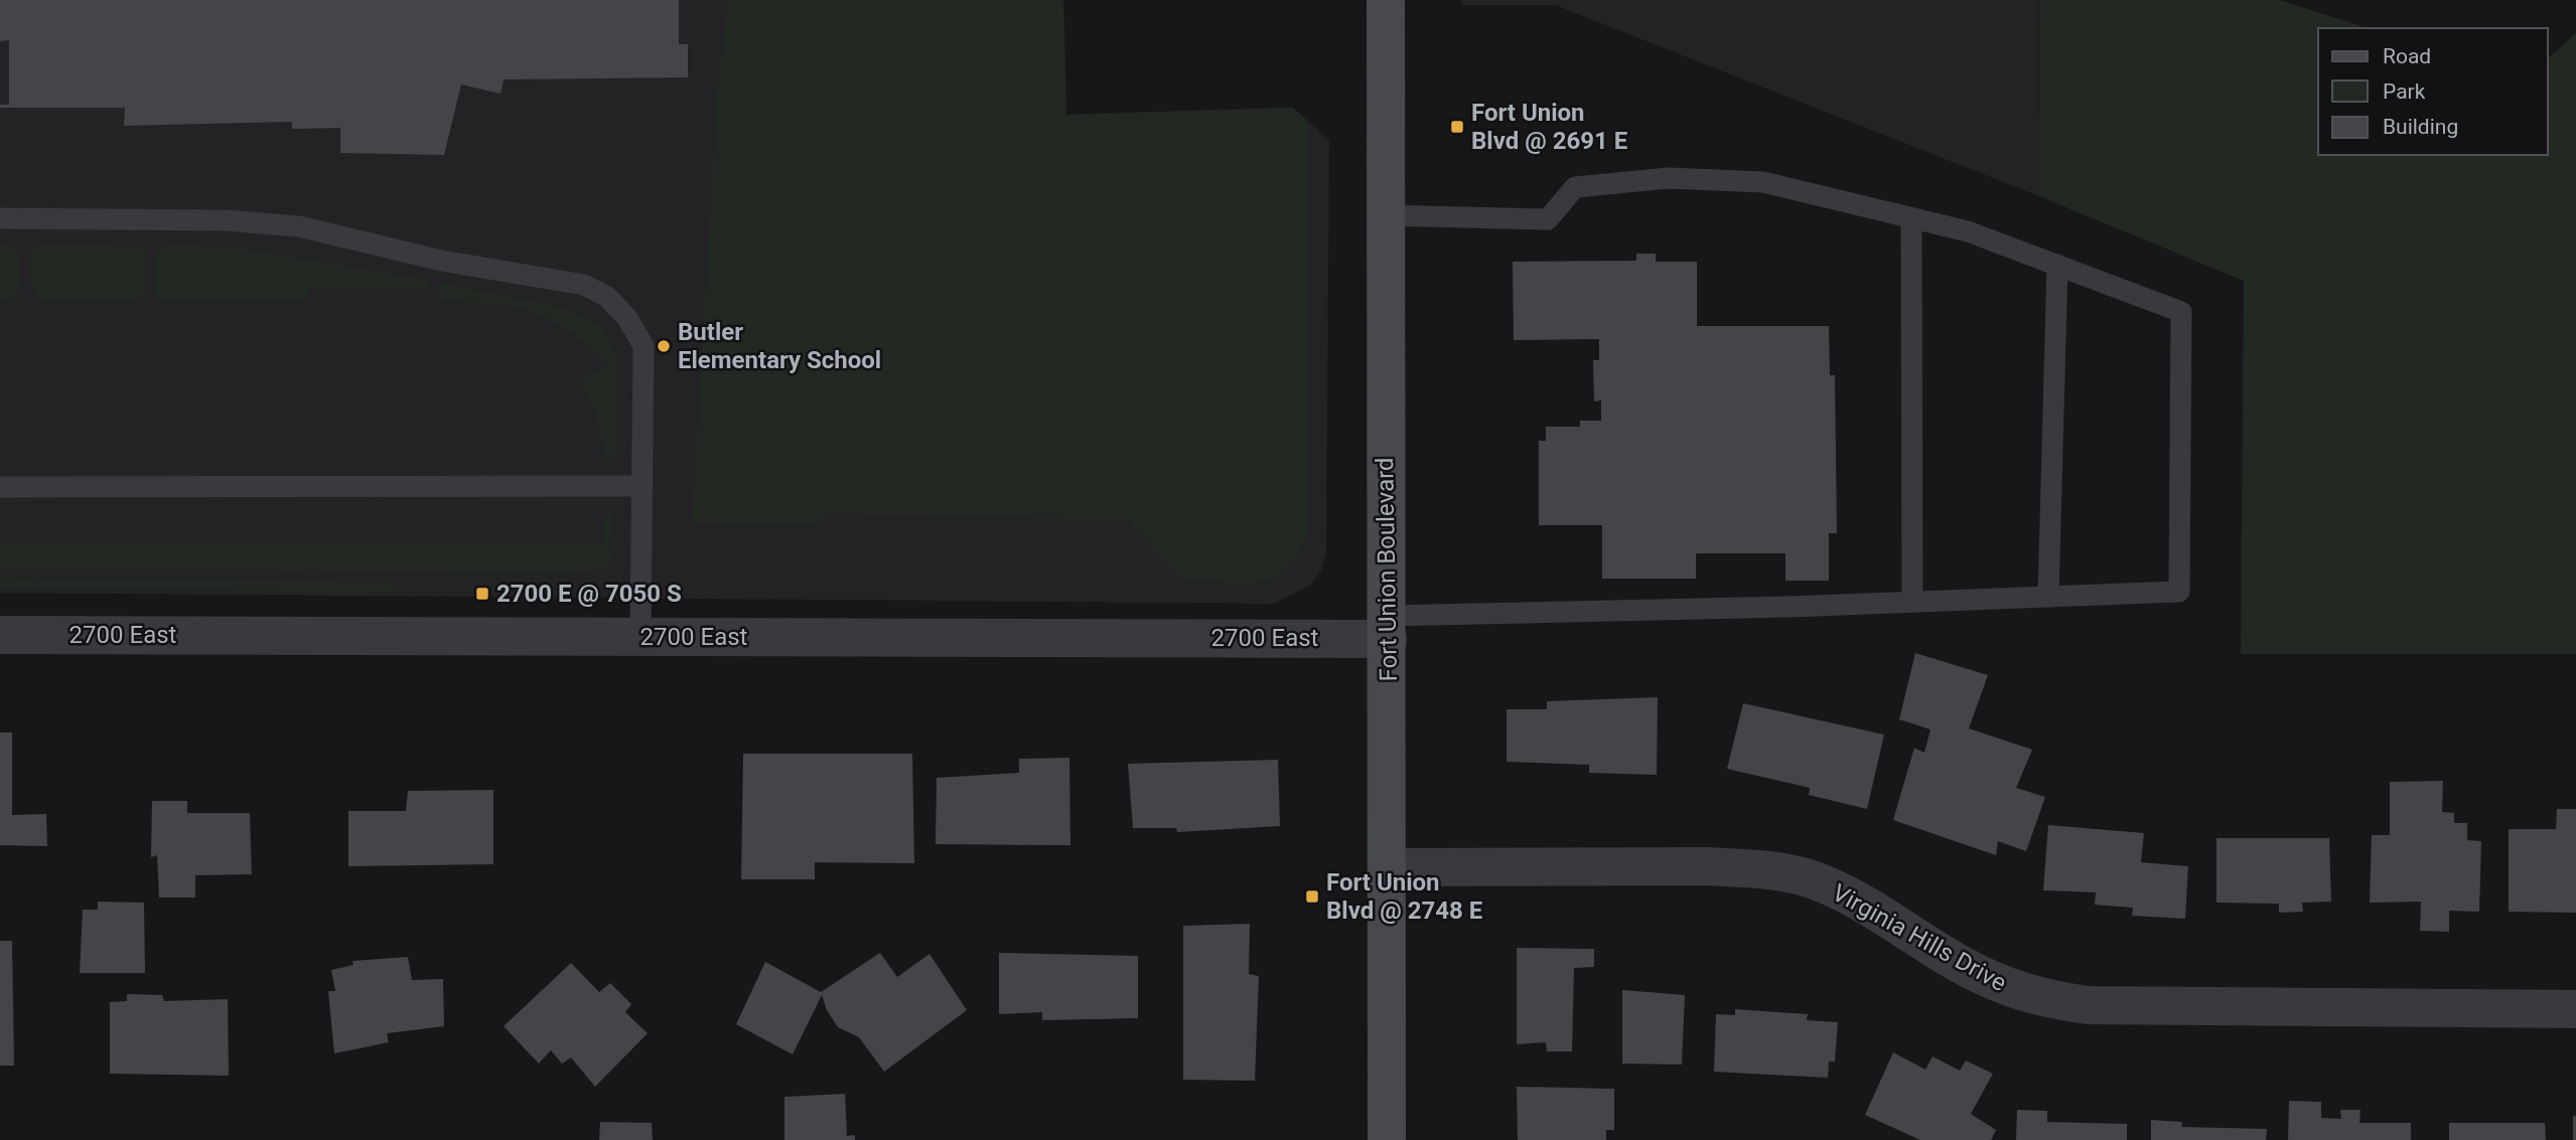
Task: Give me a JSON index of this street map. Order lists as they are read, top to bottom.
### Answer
{
  "streets": {
    "main road": ["Fort Union Boulevard"],
    "street": ["2700 East", "Virginia Hills Drive"]
  },
  "crossings": [
    ["Fort Union Boulevard", "2700 East"],
    ["Fort Union Boulevard", "Virginia Hills Drive"]
  ],
  "places": {
    "transit": ["Fort Union Blvd @ 2691 E", "2700 E @ 7050 S", "Fort Union Blvd @ 2748 E"],
    "other": ["Butler Elementary School"]
  },
  "legend": ["Road", "Park", "Building"]
}
